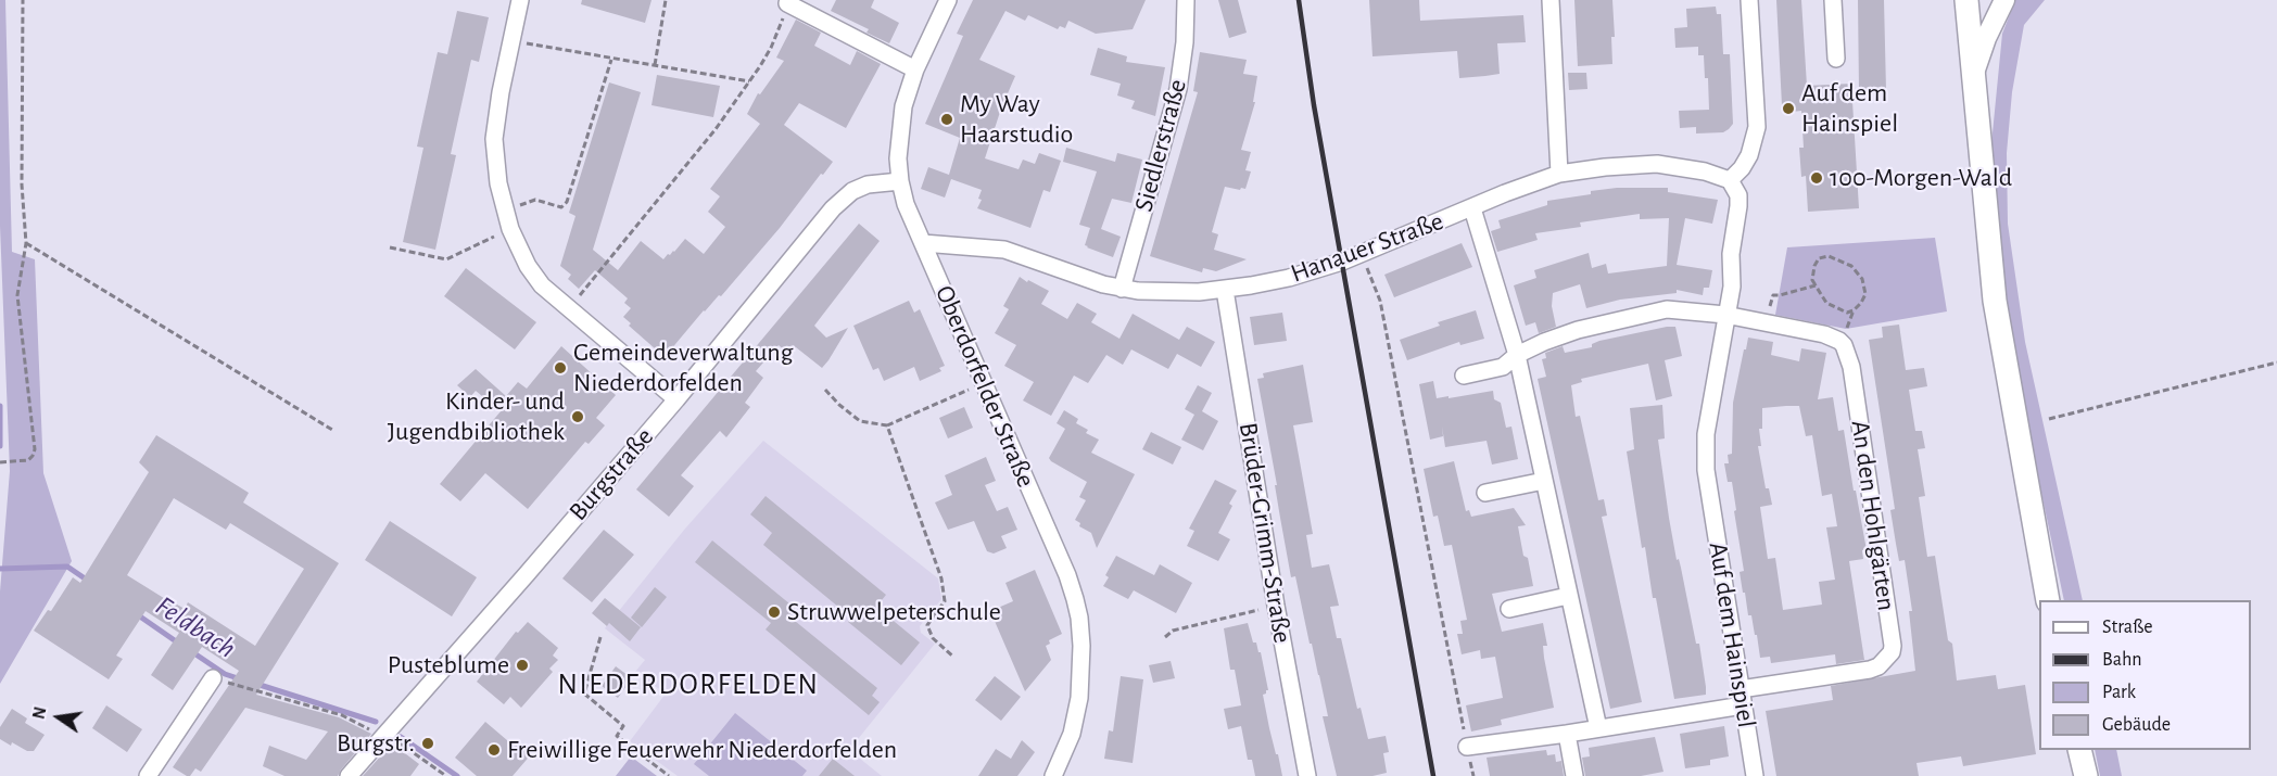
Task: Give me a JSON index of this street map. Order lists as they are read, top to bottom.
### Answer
{
  "streets": {
    "street": [
      "Siedlerstraße",
      "Hanauer Straße",
      "Oberdorfelder Straße",
      "Burgstraße",
      "An den Hohlgärten",
      "Brüder-Grimm-Straße",
      "Auf dem Hainspiel"
    ]
  },
  "crossings": [
    ["Siedlerstraße", "Hanauer Straße"],
    ["Hanauer Straße", "Oberdorfelder Straße"],
    ["Hanauer Straße", "Brüder-Grimm-Straße"],
    ["Hanauer Straße", "Auf dem Hainspiel"],
    ["Oberdorfelder Straße", "Burgstraße"],
    ["An den Hohlgärten", "Auf dem Hainspiel"]
  ],
  "districts": ["NIEDERDORFELDEN"],
  "water": ["Feldbach"],
  "places": [
    "Auf dem Hainspiel",
    "My Way Haarstudio",
    "100-Morgen-Wald",
    "Gemeindeverwaltung Niederdorfelden",
    "Kinder- und Jugendbibliothek",
    "Struwwelpeterschule",
    "Pusteblume",
    "Burgstr.",
    "Freiwillige Feuerwehr Niederdorfelden"
  ],
  "legend": [
    "Straße",
    "Bahn",
    "Park",
    "Gebäude"
  ],
  "north": "left"
}
